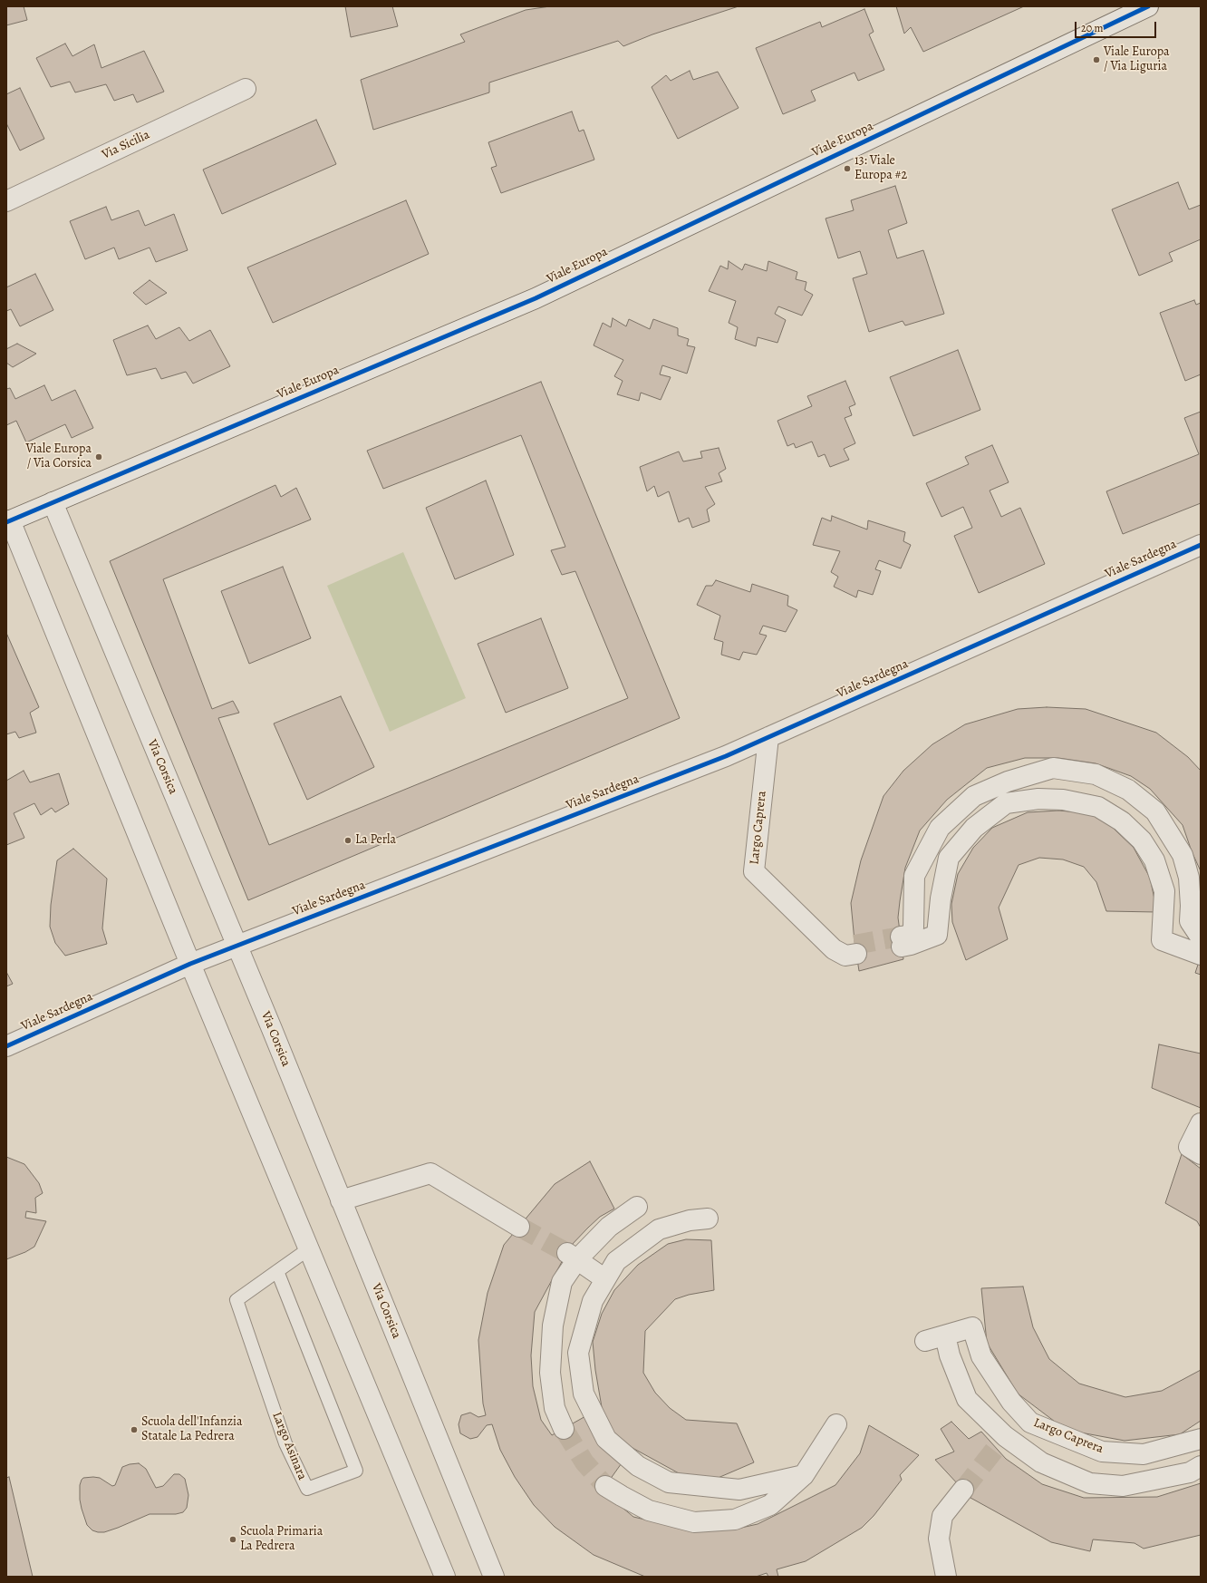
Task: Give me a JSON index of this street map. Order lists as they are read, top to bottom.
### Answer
{
  "streets": {
    "street": [
      "Viale Europa",
      "Via Sicilia",
      "Viale Sardegna",
      "Via Corsica",
      "Largo Caprera"
    ],
    "lane": ["Largo Asinara"]
  },
  "crossings": [
    ["Viale Europa", "Via Corsica"],
    ["Viale Sardegna", "Via Corsica"],
    ["Viale Sardegna", "Largo Caprera"]
  ],
  "places": [
    "Viale Europa / Via Liguria",
    "13: Viale Europa #2",
    "Viale Europa / Via Corsica",
    "La Perla",
    "Scuola dell'Infanzia Statale La Pedrera",
    "Scuola Primaria La Pedrera"
  ],
  "scale_bar": "20 m"
}
